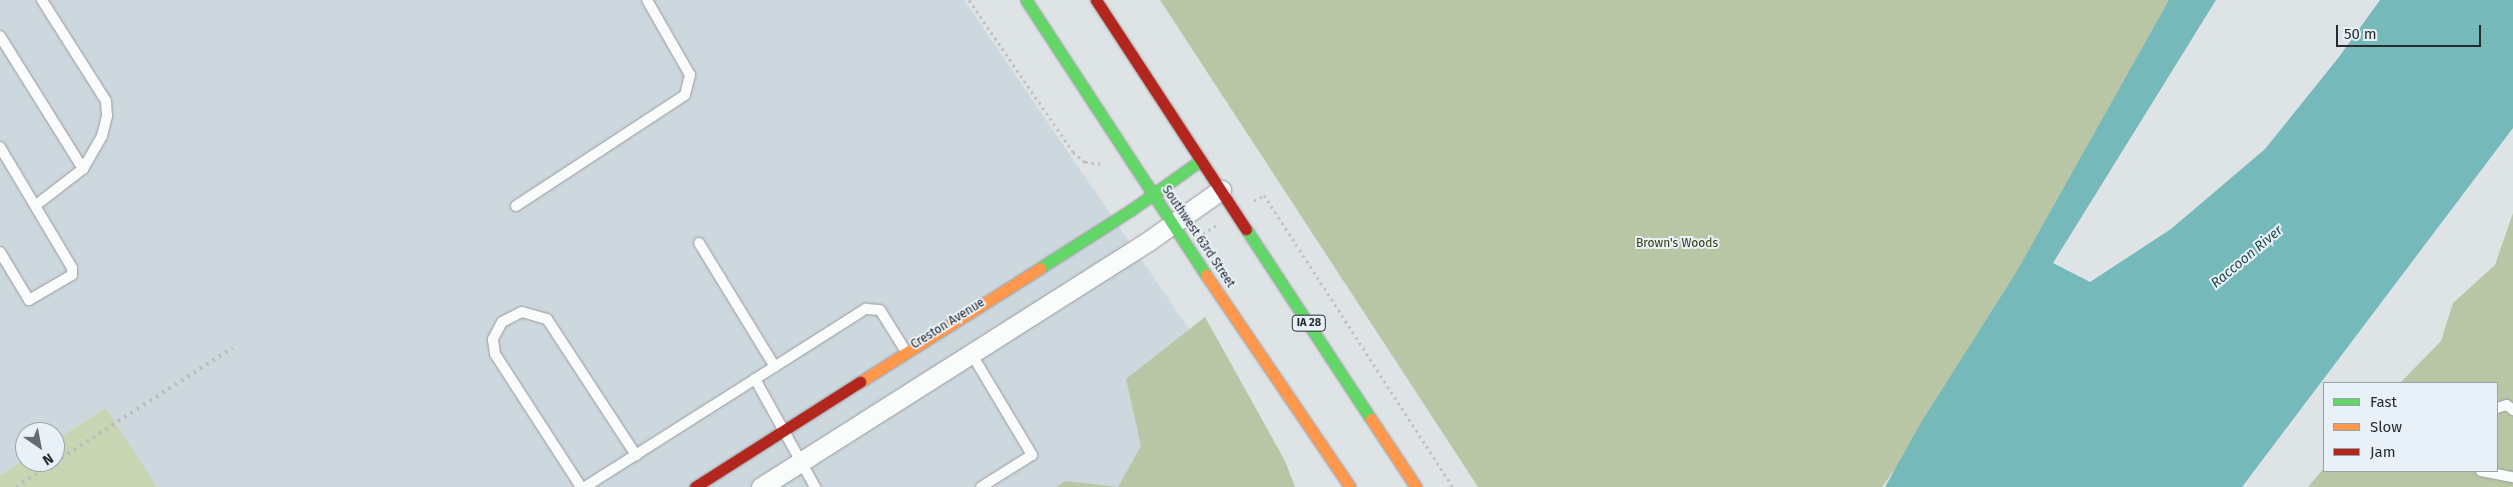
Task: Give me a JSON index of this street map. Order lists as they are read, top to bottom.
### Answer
{
  "streets": {
    "main road": ["Southwest 63rd Street", "IA 28", "Creston Avenue"]
  },
  "crossings": [
    ["Southwest 63rd Street", "Creston Avenue"],
    ["IA 28", "Creston Avenue"]
  ],
  "water": ["Raccoon River"],
  "parks": ["Brown's Woods"],
  "legend": ["Fast", "Slow", "Jam"],
  "scale_bar": "50 m",
  "north": "bottom right"
}
